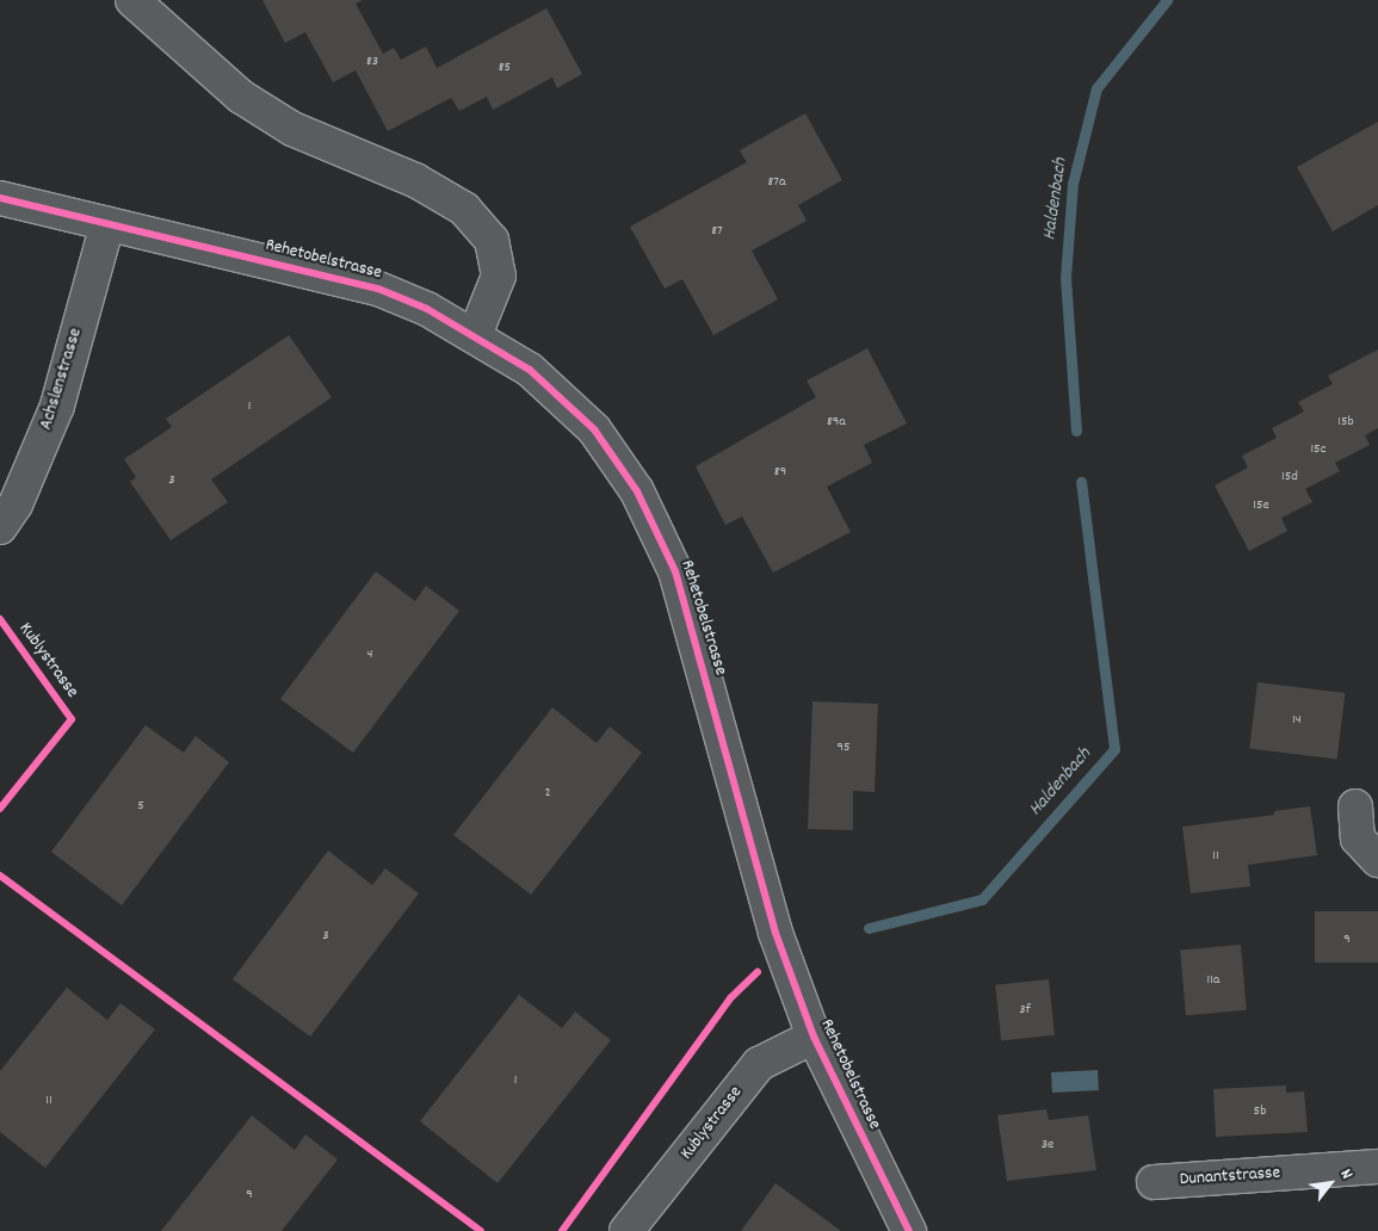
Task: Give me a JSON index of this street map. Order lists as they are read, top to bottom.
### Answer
{
  "streets": {
    "street": [
      "Rehetobelstrasse",
      "Achslenstrasse",
      "Kublystrasse",
      "Dunantstrasse"
    ]
  },
  "crossings": [
    ["Rehetobelstrasse", "Achslenstrasse"],
    ["Rehetobelstrasse", "Kublystrasse"]
  ],
  "water": ["Haldenbach"],
  "house_numbers": [
    "83",
    "85",
    "87a",
    "87",
    "1",
    "89a",
    "15b",
    "15c",
    "89",
    "15d",
    "3",
    "15e",
    "4",
    "14",
    "95",
    "2",
    "5",
    "11",
    "3",
    "9",
    "11a",
    "3f",
    "1",
    "11",
    "5b",
    "3e",
    "9"
  ],
  "north": "top right"
}
